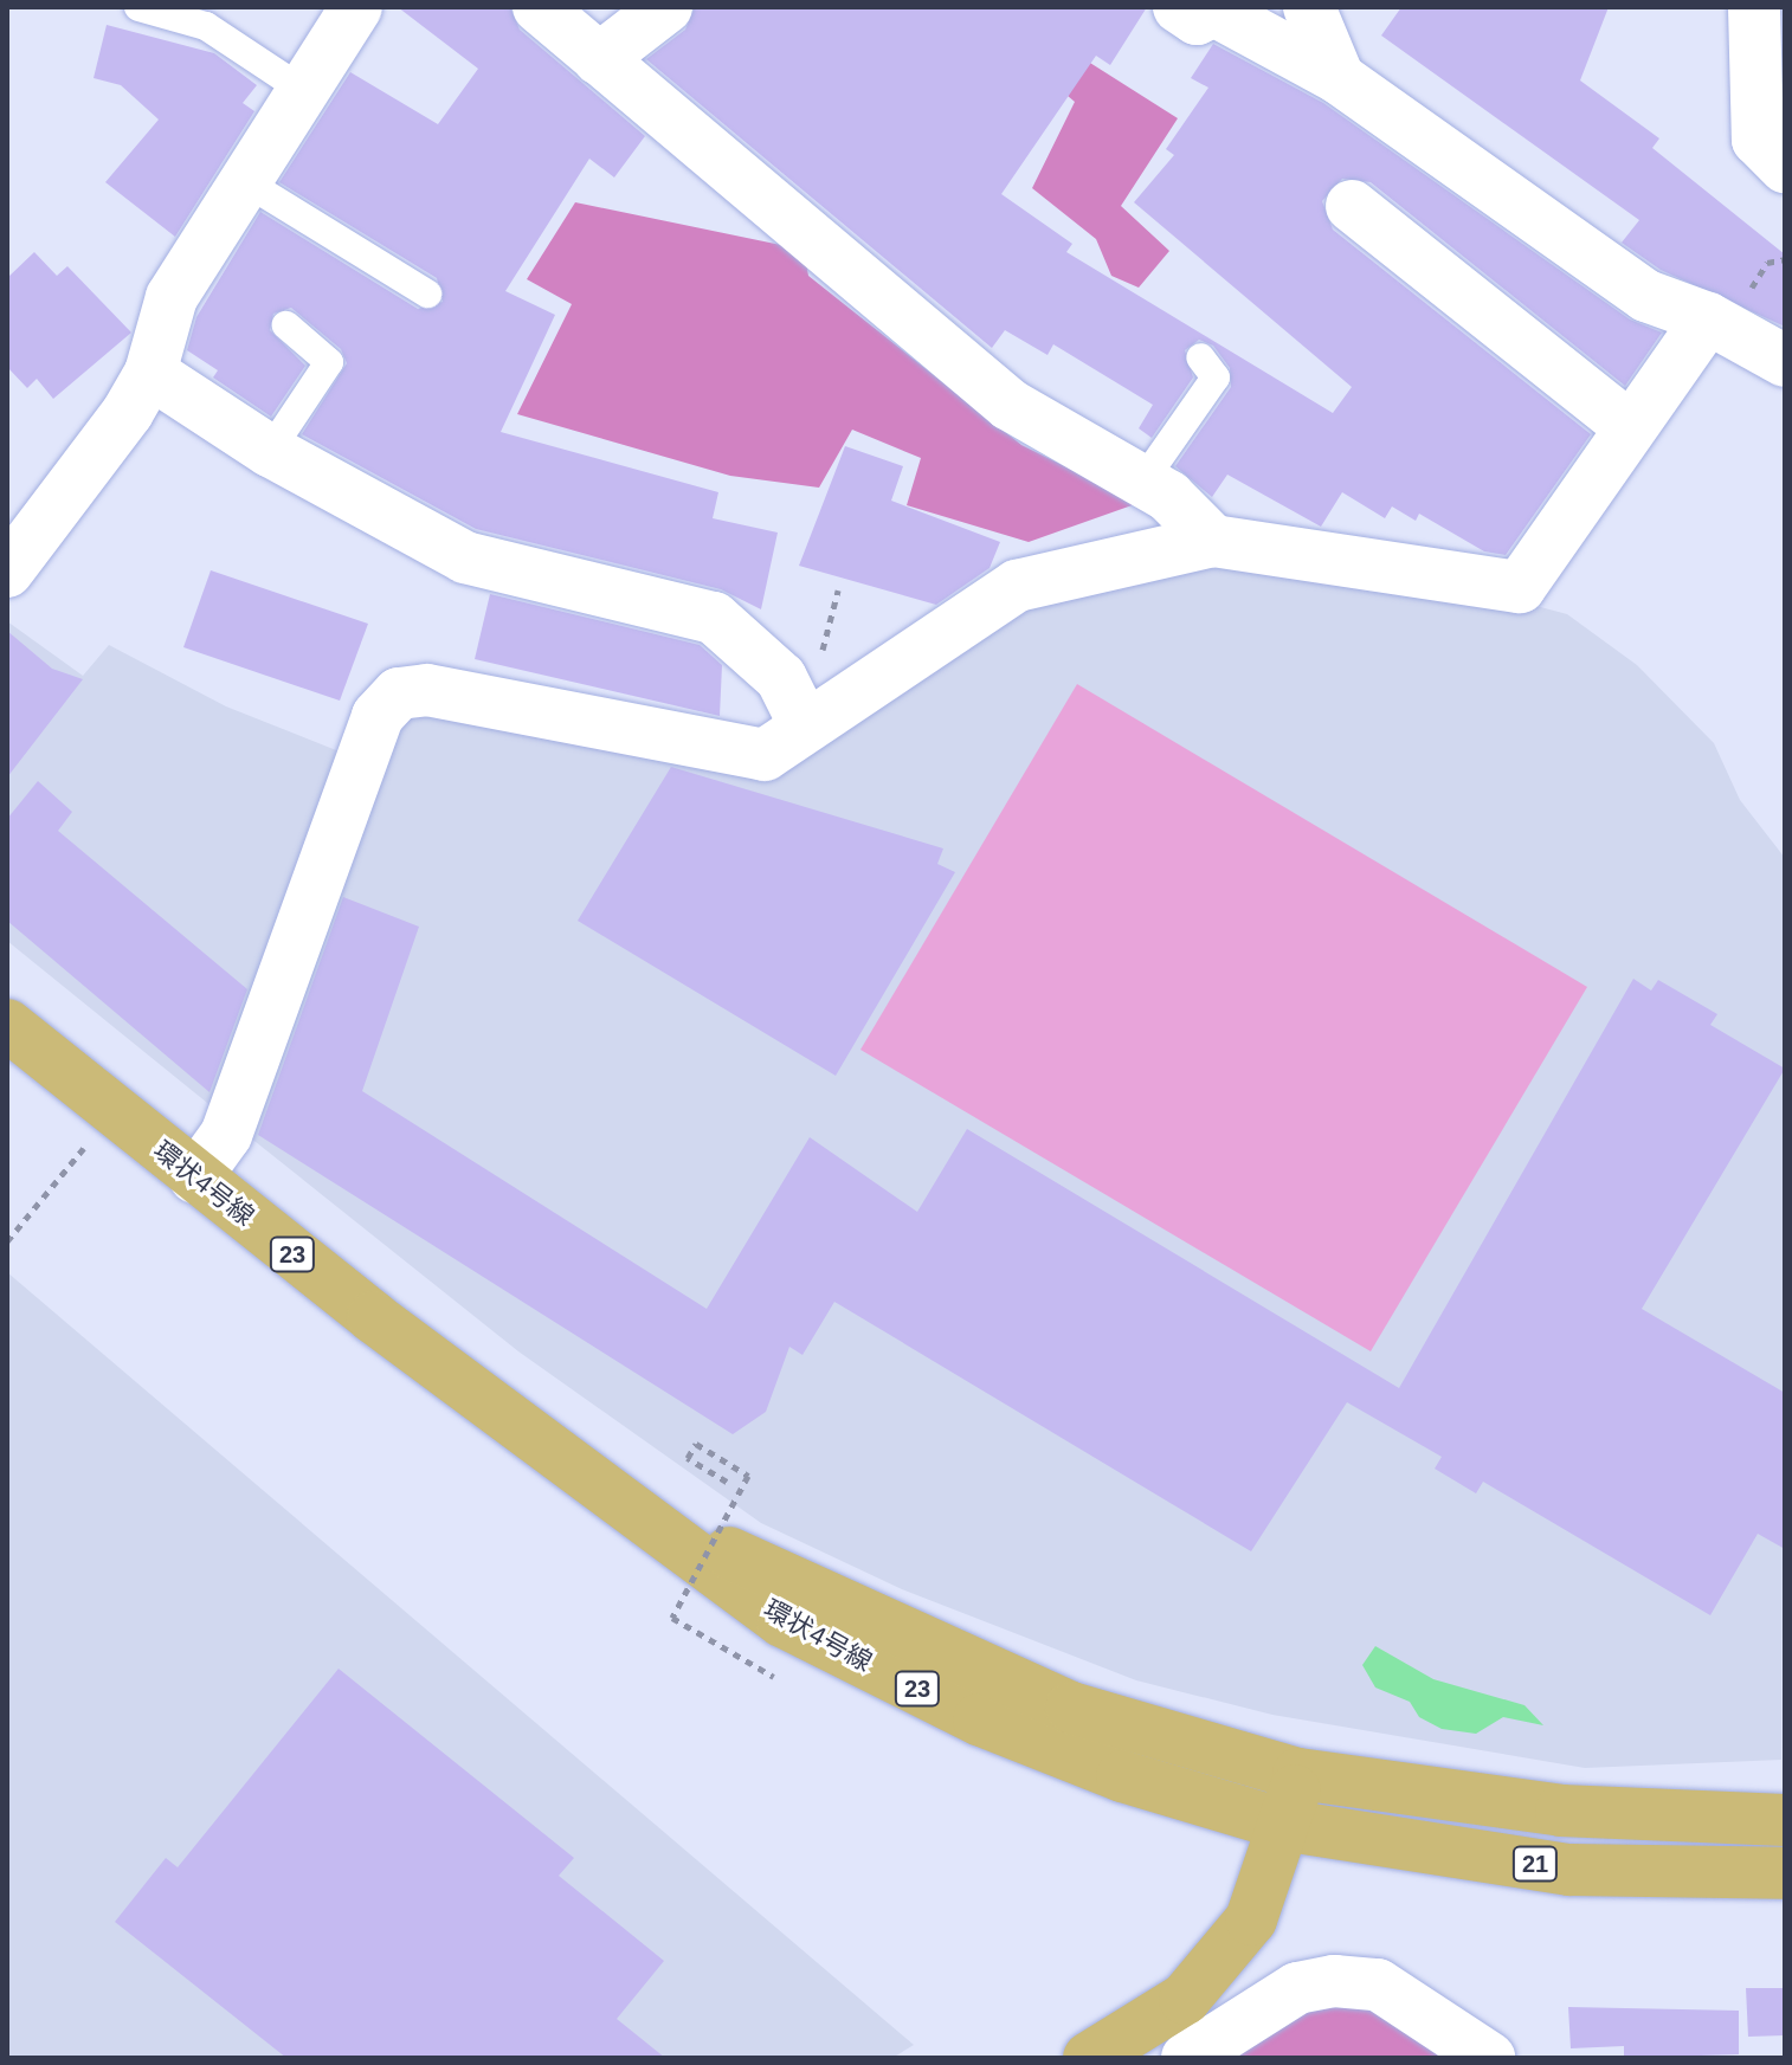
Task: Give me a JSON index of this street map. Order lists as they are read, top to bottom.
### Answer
{
  "streets": {
    "main road": ["環状4号線", "23", "21"]
  },
  "crossings": [
    ["環状4号線", "21"]
  ]
}
